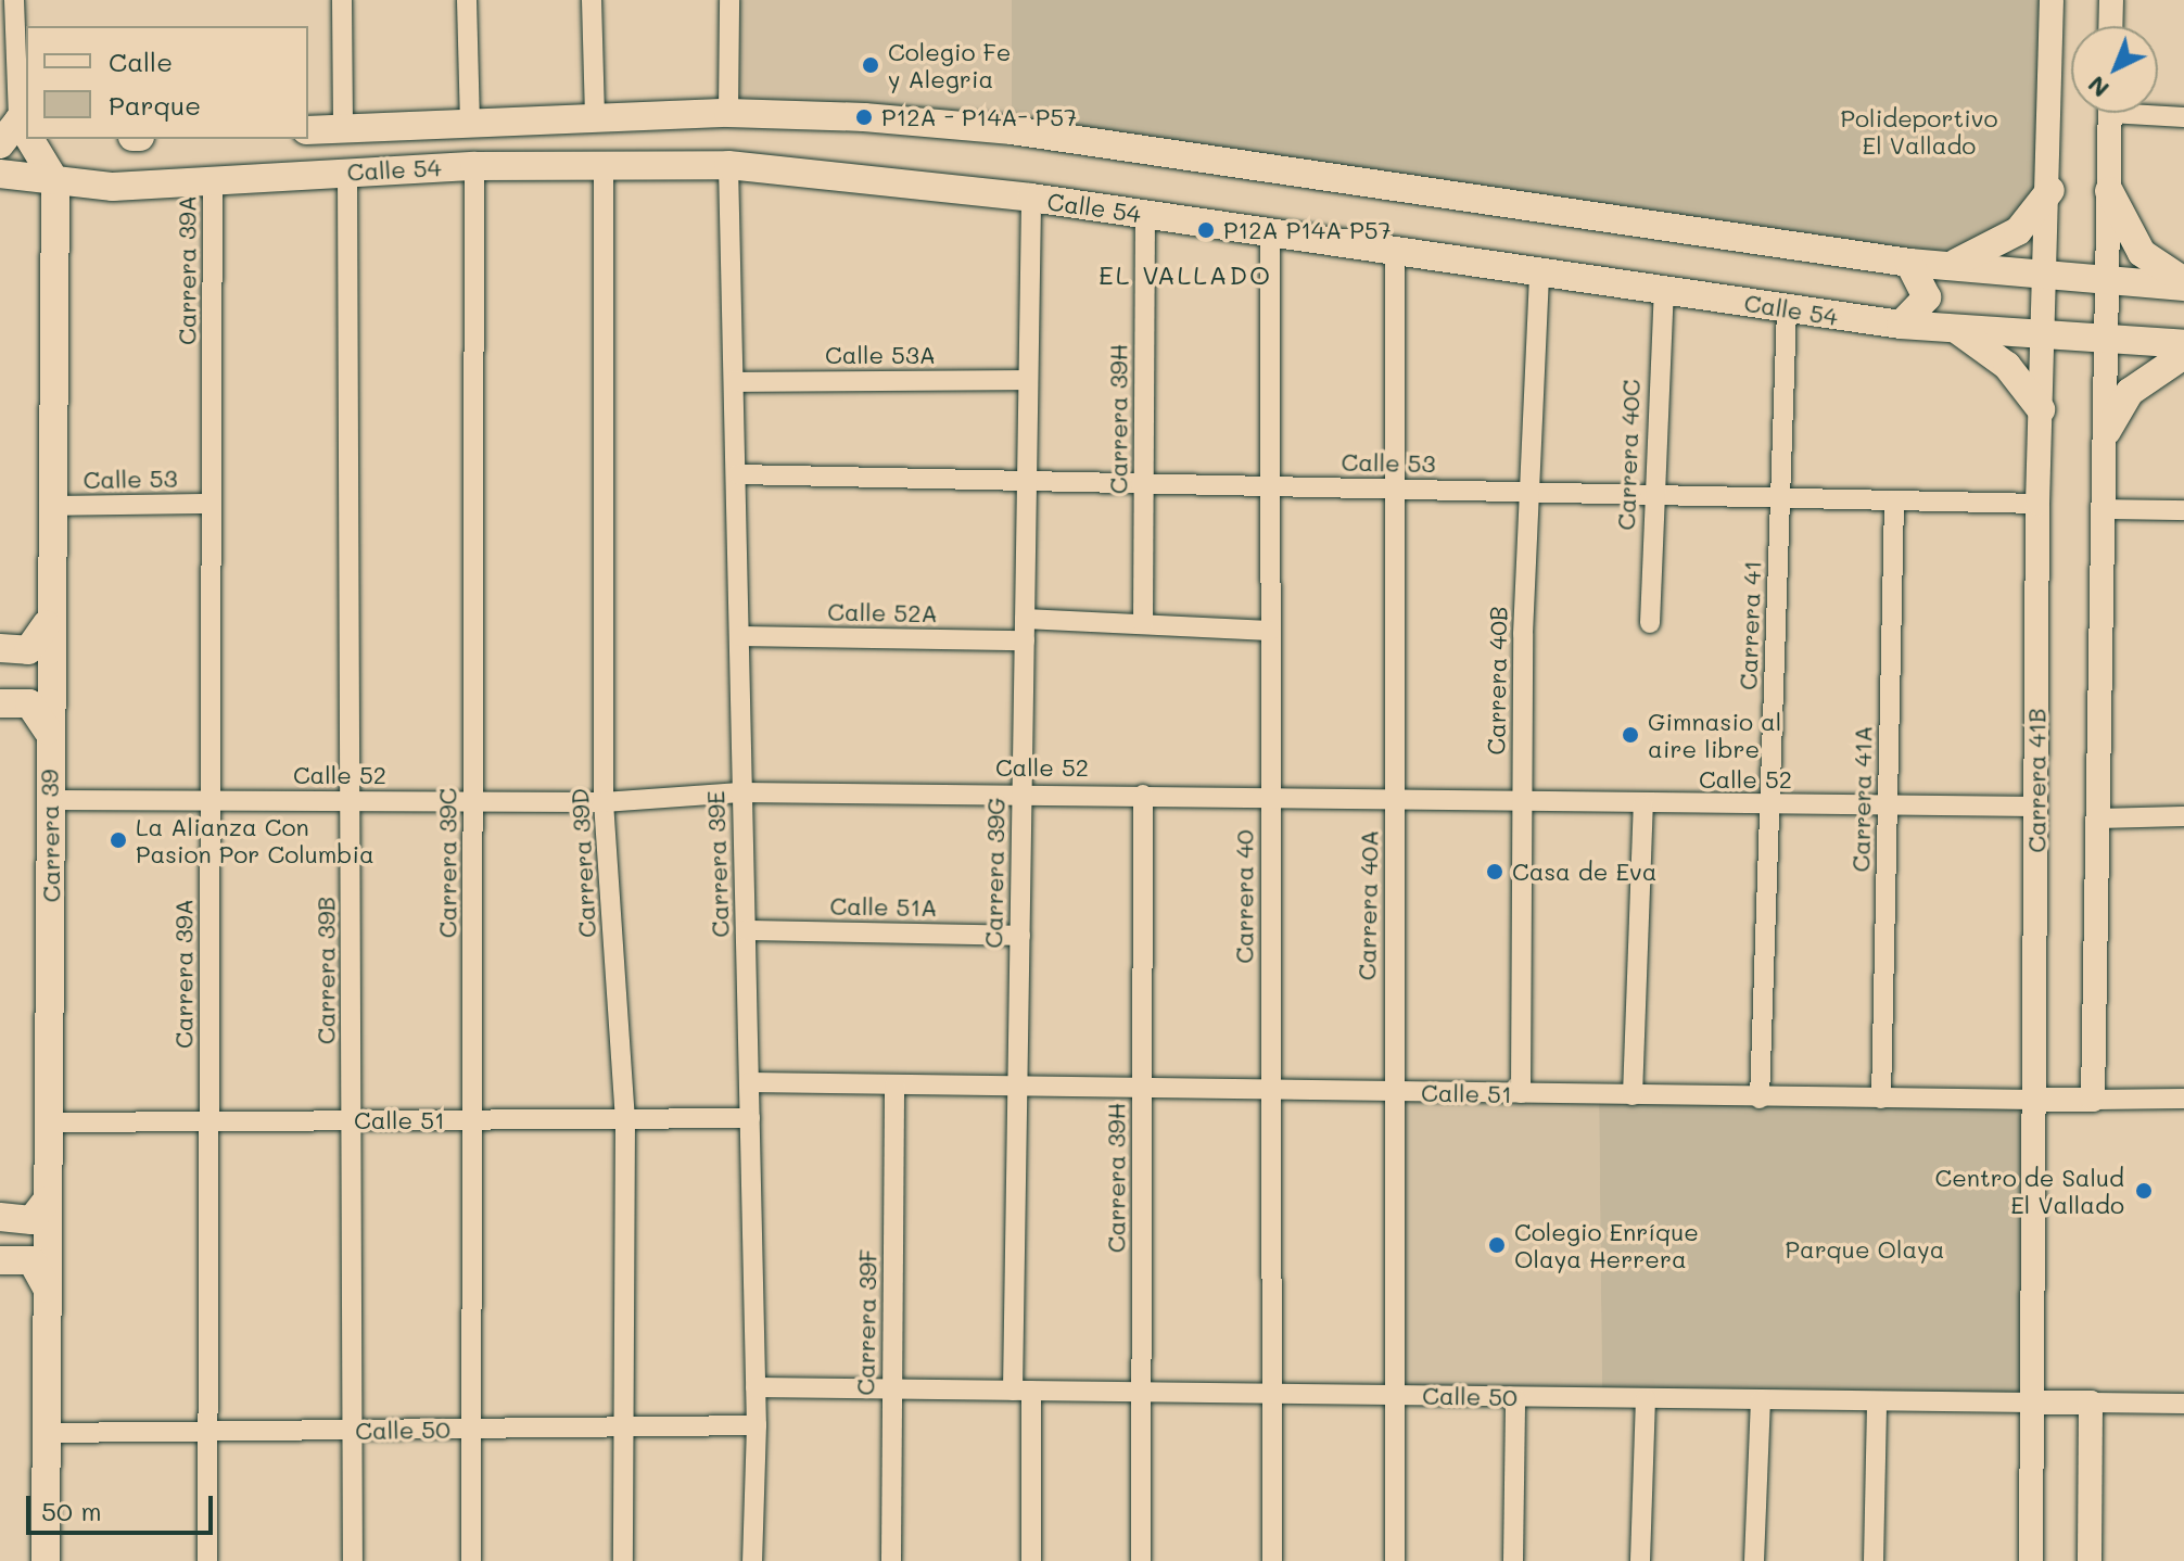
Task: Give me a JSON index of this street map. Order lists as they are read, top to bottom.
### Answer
{
  "streets": {
    "main road": ["Calle 54", "Carrera 39"],
    "street": [
      "Carrera 39A",
      "Calle 53A",
      "Carrera 39H",
      "Carrera 40C",
      "Calle 53",
      "Calle 52A",
      "Carrera 41",
      "Carrera 40B",
      "Calle 52",
      "Carrera 41B",
      "Carrera 41A",
      "Carrera 39C",
      "Carrera 39D",
      "Carrera 39E",
      "Carrera 39G",
      "Carrera 40",
      "Carrera 40A",
      "Calle 51A",
      "Carrera 39B",
      "Calle 51",
      "Carrera 39F",
      "Calle 50"
    ]
  },
  "crossings": [
    ["Calle 54", "Carrera 39A"],
    ["Calle 54", "Carrera 39H"],
    ["Calle 54", "Carrera 40C"],
    ["Calle 54", "Carrera 41"],
    ["Calle 54", "Carrera 40B"],
    ["Calle 54", "Carrera 41B"],
    ["Calle 54", "Carrera 39"],
    ["Calle 54", "Carrera 39C"],
    ["Calle 54", "Carrera 39D"],
    ["Calle 54", "Carrera 39E"],
    ["Calle 54", "Carrera 39G"],
    ["Calle 54", "Carrera 40"],
    ["Calle 54", "Carrera 40A"],
    ["Calle 54", "Carrera 39B"],
    ["Carrera 39A", "Calle 53"],
    ["Carrera 39A", "Calle 52"],
    ["Carrera 39A", "Calle 51"],
    ["Carrera 39A", "Calle 50"],
    ["Calle 53A", "Carrera 39E"],
    ["Calle 53A", "Carrera 39G"],
    ["Carrera 39H", "Calle 53"],
    ["Carrera 39H", "Calle 52"],
    ["Carrera 39H", "Calle 51"],
    ["Carrera 39H", "Calle 50"],
    ["Carrera 40C", "Calle 53"],
    ["Calle 53", "Carrera 41"],
    ["Calle 53", "Carrera 40B"],
    ["Calle 53", "Carrera 41B"],
    ["Calle 53", "Carrera 41A"],
    ["Calle 53", "Carrera 39"],
    ["Calle 53", "Carrera 39E"],
    ["Calle 53", "Carrera 39G"],
    ["Calle 53", "Carrera 40"],
    ["Calle 53", "Carrera 40A"],
    ["Calle 52A", "Carrera 39E"],
    ["Calle 52A", "Carrera 39G"],
    ["Carrera 41", "Calle 52"],
    ["Carrera 41", "Calle 51"],
    ["Carrera 40B", "Calle 52"],
    ["Carrera 40B", "Calle 51"],
    ["Calle 52", "Carrera 41B"],
    ["Calle 52", "Carrera 41A"],
    ["Calle 52", "Carrera 39"],
    ["Calle 52", "Carrera 39C"],
    ["Calle 52", "Carrera 39D"],
    ["Calle 52", "Carrera 39E"],
    ["Calle 52", "Carrera 39G"],
    ["Calle 52", "Carrera 40"],
    ["Calle 52", "Carrera 40A"],
    ["Calle 52", "Carrera 39B"],
    ["Carrera 41B", "Calle 51"],
    ["Carrera 41B", "Calle 50"],
    ["Carrera 41A", "Calle 51"],
    ["Carrera 39", "Calle 51"],
    ["Carrera 39", "Calle 50"],
    ["Carrera 39C", "Calle 51"],
    ["Carrera 39C", "Calle 50"],
    ["Carrera 39D", "Calle 51"],
    ["Carrera 39D", "Calle 50"],
    ["Carrera 39E", "Calle 51A"],
    ["Carrera 39E", "Calle 51"],
    ["Carrera 39E", "Calle 50"],
    ["Carrera 39G", "Calle 51A"],
    ["Carrera 39G", "Calle 51"],
    ["Carrera 39G", "Calle 50"],
    ["Carrera 40", "Calle 51"],
    ["Carrera 40", "Calle 50"],
    ["Carrera 40A", "Calle 51"],
    ["Carrera 40A", "Calle 50"],
    ["Carrera 39B", "Calle 51"],
    ["Carrera 39B", "Calle 50"],
    ["Calle 51", "Carrera 39F"],
    ["Carrera 39F", "Calle 50"]
  ],
  "districts": ["EL VALLADO"],
  "parks": ["Polideportivo El Vallado", "Parque Olaya"],
  "places": [
    "Colegio Fe y Alegria",
    "P12A - P14A- P57",
    "P12A P14A P57",
    "Gimnasio al aire libre",
    "La Alianza Con Pasion Por Columbia",
    "Casa de Eva",
    "Centro de Salud El Vallado",
    "Colegio Enríque Olaya Herrera"
  ],
  "legend": ["Calle", "Parque"],
  "scale_bar": "50 m",
  "north": "bottom left"
}
